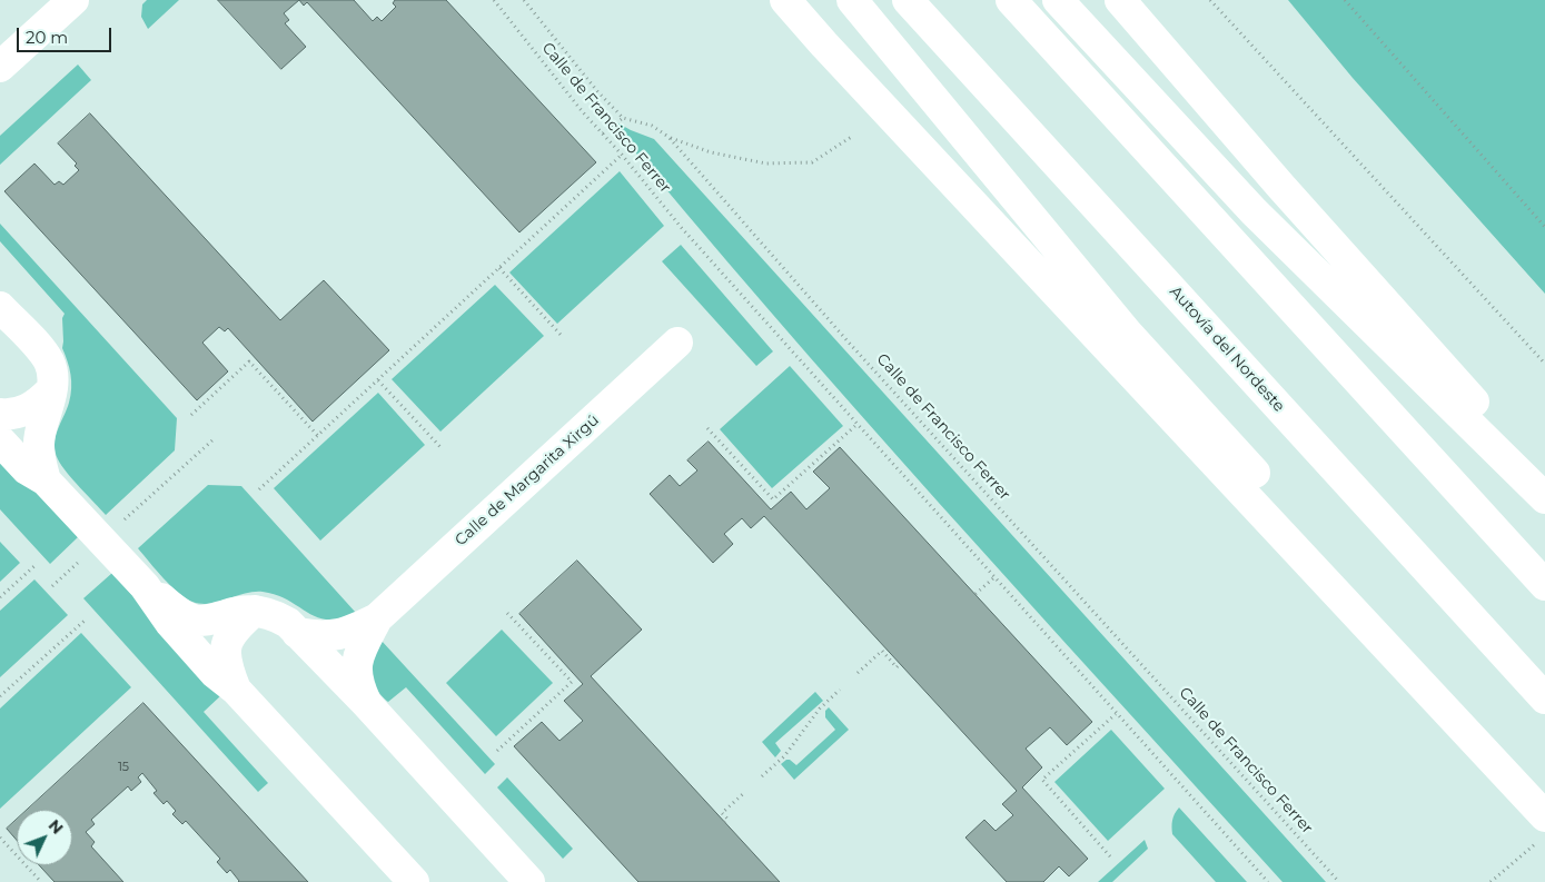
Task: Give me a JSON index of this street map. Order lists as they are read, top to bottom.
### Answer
{
  "streets": {
    "main road": ["Autovía del Nordeste", "Calle de Margarita Xirgú"],
    "path": ["Calle de Francisco Ferrer"]
  },
  "house_numbers": ["15"],
  "scale_bar": "20 m",
  "north": "top right"
}
